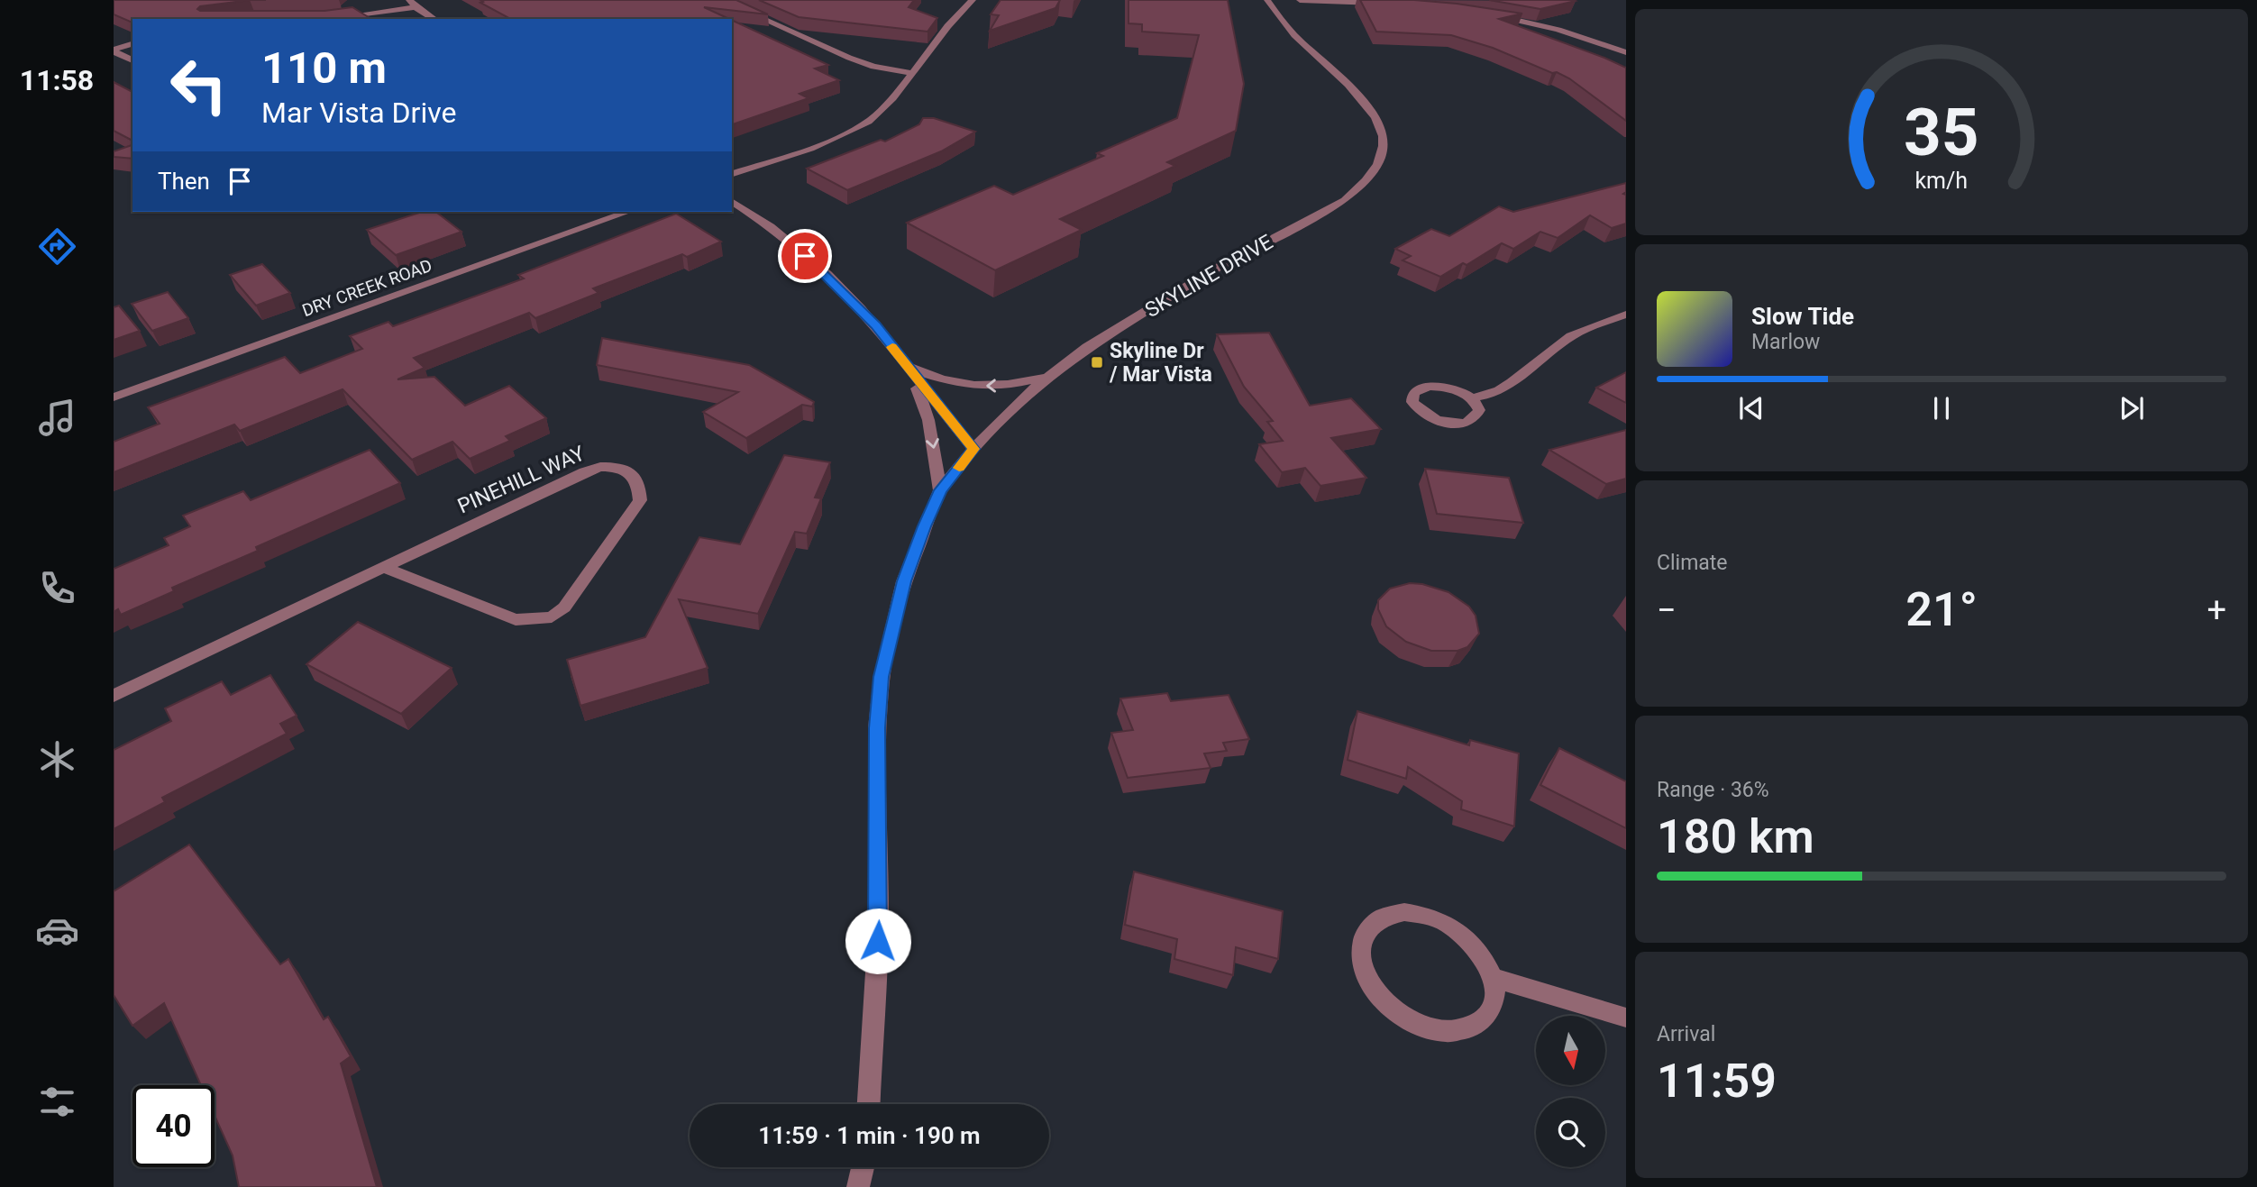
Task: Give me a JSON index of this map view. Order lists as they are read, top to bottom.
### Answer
{
  "streets": {
    "street": ["SKYLINE DRIVE", "DRY CREEK ROAD", "PINEHILL WAY"]
  },
  "places": {
    "transit": ["Skyline Dr / Mar Vista"]
  },
  "north": "bottom",
  "page": {
    "tabs": "11:58",
    "turn": ["110 m", "Mar Vista Drive"],
    "then": "Then",
    "song": ["Slow Tide", "Marlow"],
    "tile": [
      "Climate",
      ["Range · 36%", "180 km"],
      ["Arrival", "11:59"]
    ],
    "heat": ["−", "21°", "+"],
    "limit": "40",
    "trip": "11:59 · 1 min · 190 m",
    "gauge": ["35", "km/h"]
  }
}
